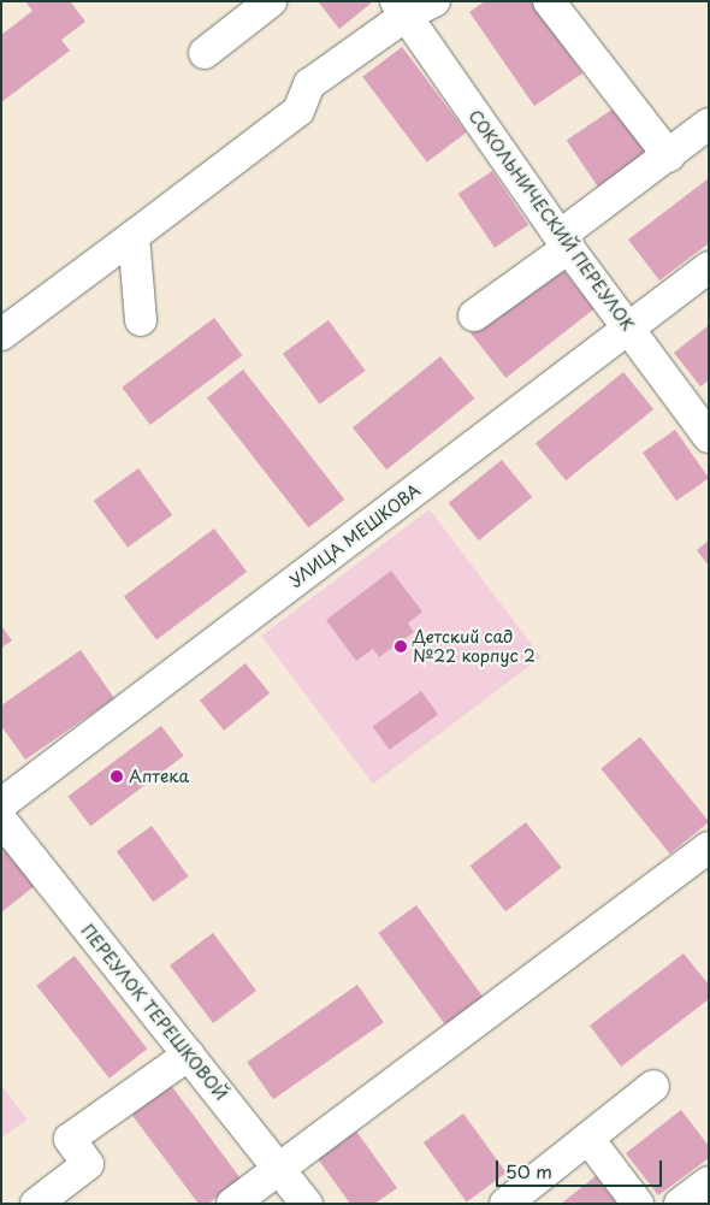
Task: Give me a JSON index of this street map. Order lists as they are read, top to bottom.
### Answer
{
  "streets": {
    "street": ["СОКОЛЬНИЧЕСКИЙ ПЕРЕУЛОК", "УЛИЦА МЕШКОВА", "ПЕРЕУЛОК ТЕРЕШКОВОЙ"]
  },
  "crossings": [
    ["СОКОЛЬНИЧЕСКИЙ ПЕРЕУЛОК", "УЛИЦА МЕШКОВА"]
  ],
  "places": ["Детский сад №22 корпус 2", "Аптека"],
  "scale_bar": "50 m"
}
